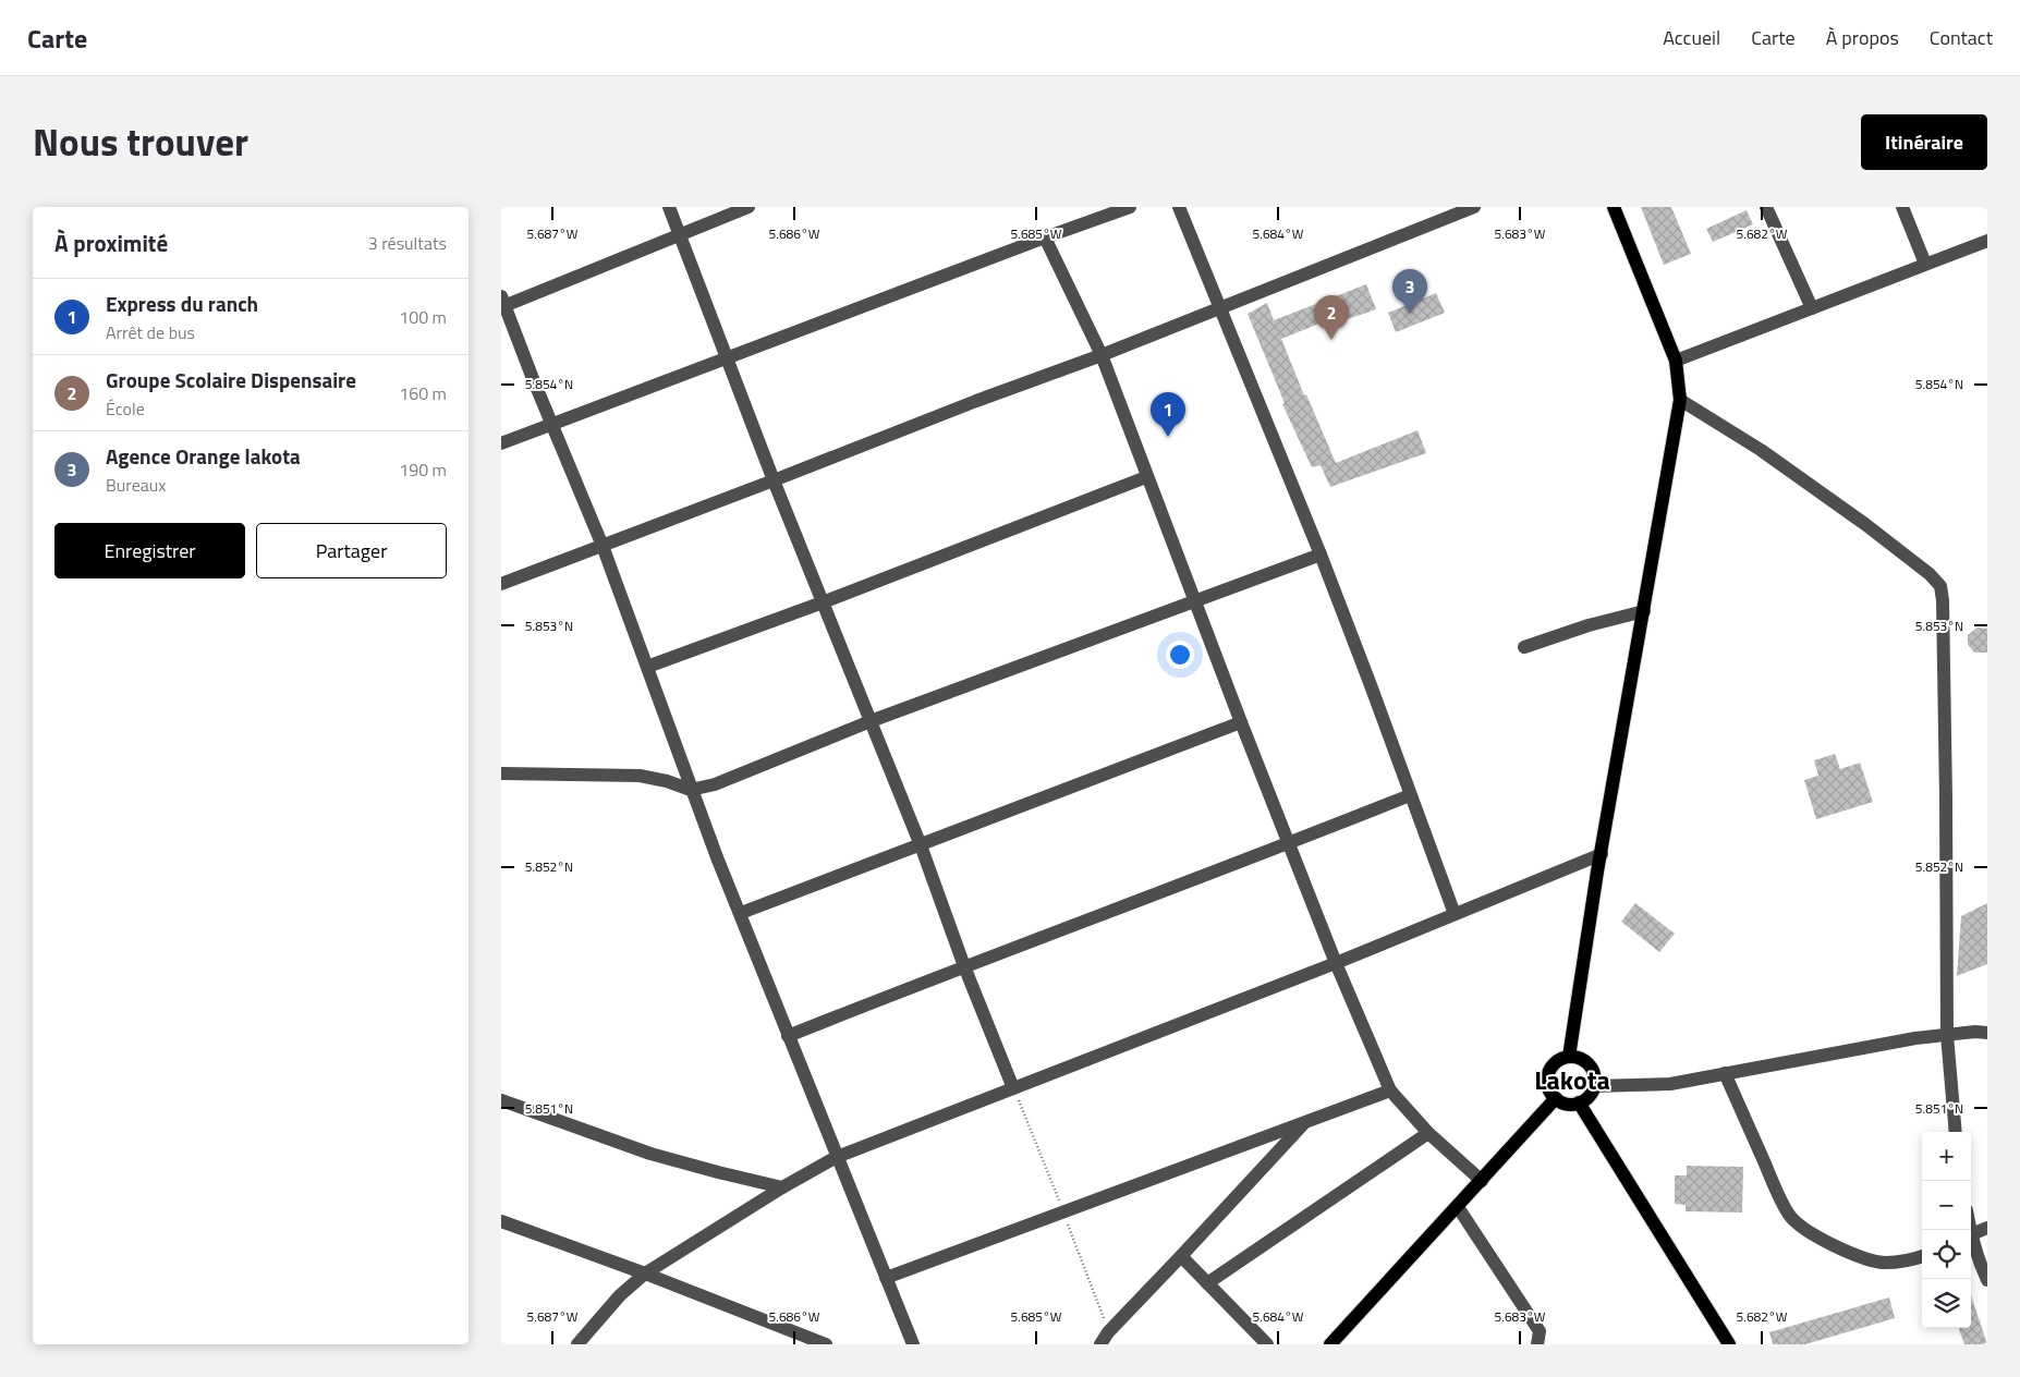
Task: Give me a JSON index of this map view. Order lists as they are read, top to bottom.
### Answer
{
  "districts": ["Lakota"],
  "page": {
    "header": "Carte",
    "nav": [
      "Accueil",
      "Carte",
      "À propos",
      "Contact"
    ],
    "title": "Nous trouver",
    "buttons": [
      "Itinéraire",
      ["Enregistrer", "Partager"]
    ],
    "heading": ["À proximité", "3 résultats"],
    "pins": ["3", "2", "1"],
    "list": [
      {
        "mark": "1",
        "name": "Express du ranch",
        "note": "Arrêt de bus",
        "value": "100 m"
      },
      {
        "mark": "2",
        "name": "Groupe Scolaire Dispensaire",
        "note": "École",
        "value": "160 m"
      },
      {
        "mark": "3",
        "name": "Agence Orange lakota",
        "note": "Bureaux",
        "value": "190 m"
      }
    ],
    "map_buttons": ["+", "−"]
  },
  "coordinates": [
    "5.687°W",
    "5.686°W",
    "5.685°W",
    "5.684°W",
    "5.683°W",
    "5.682°W",
    "5.854°N",
    "5.853°N",
    "5.852°N",
    "5.851°N"
  ]
}
